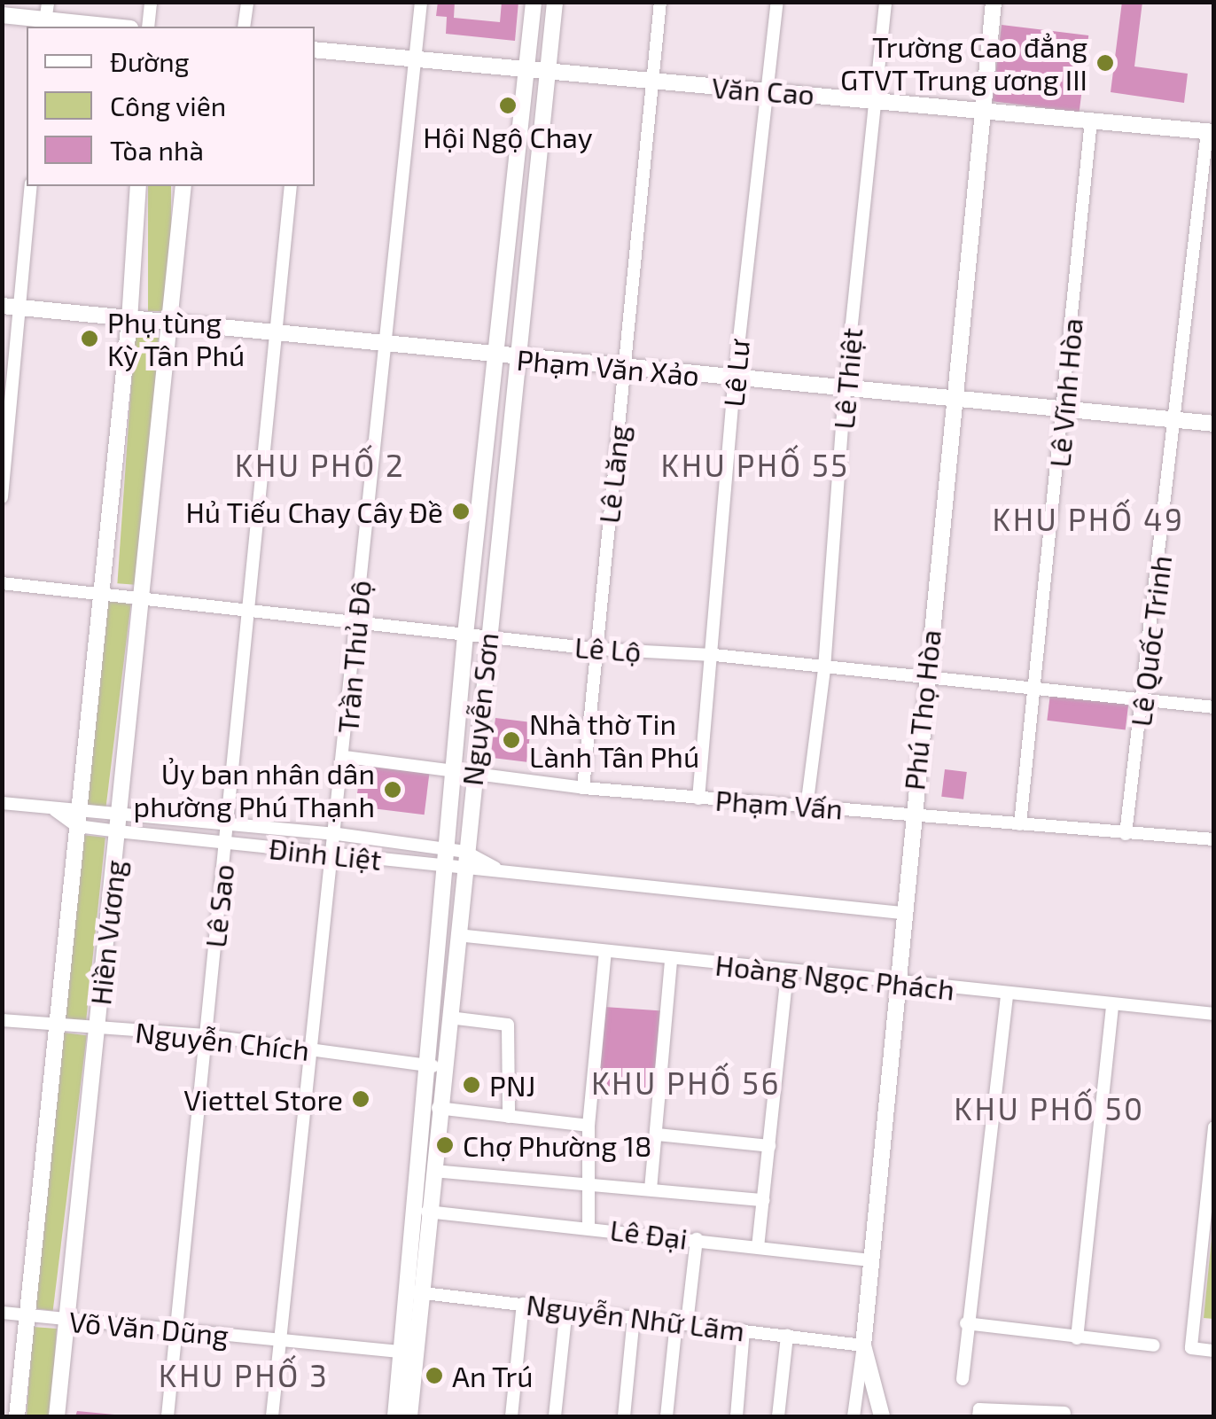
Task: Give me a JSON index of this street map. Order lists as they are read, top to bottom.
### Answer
{
  "streets": {
    "street": [
      "Văn Cao",
      "Phạm Văn Xảo",
      "Lê Lư",
      "Lê Thiệt",
      "Lê Vĩnh Hòa",
      "Lê Lăng",
      "Lê Quốc Trinh",
      "Lê Lộ",
      "Trần Thủ Độ",
      "Nguyễn Sơn",
      "Phú Thọ Hòa",
      "Phạm Vấn",
      "Đinh Liệt",
      "Lê Sao",
      "Hiền Vương",
      "Hoàng Ngọc Phách",
      "Nguyễn Chích",
      "Lê Đại",
      "Nguyễn Nhữ Lãm",
      "Võ Văn Dũng"
    ]
  },
  "crossings": [
    ["Văn Cao", "Lê Lư"],
    ["Văn Cao", "Lê Thiệt"],
    ["Văn Cao", "Lê Vĩnh Hòa"],
    ["Văn Cao", "Lê Lăng"],
    ["Văn Cao", "Lê Quốc Trinh"],
    ["Văn Cao", "Trần Thủ Độ"],
    ["Văn Cao", "Nguyễn Sơn"],
    ["Văn Cao", "Phú Thọ Hòa"],
    ["Phạm Văn Xảo", "Lê Lư"],
    ["Phạm Văn Xảo", "Lê Thiệt"],
    ["Phạm Văn Xảo", "Lê Vĩnh Hòa"],
    ["Phạm Văn Xảo", "Lê Lăng"],
    ["Phạm Văn Xảo", "Lê Quốc Trinh"],
    ["Phạm Văn Xảo", "Trần Thủ Độ"],
    ["Phạm Văn Xảo", "Nguyễn Sơn"],
    ["Phạm Văn Xảo", "Phú Thọ Hòa"],
    ["Phạm Văn Xảo", "Lê Sao"],
    ["Phạm Văn Xảo", "Hiền Vương"],
    ["Lê Lư", "Lê Lộ"],
    ["Lê Lư", "Phạm Vấn"],
    ["Lê Thiệt", "Lê Lộ"],
    ["Lê Thiệt", "Phạm Vấn"],
    ["Lê Vĩnh Hòa", "Lê Lộ"],
    ["Lê Vĩnh Hòa", "Phạm Vấn"],
    ["Lê Lăng", "Lê Lộ"],
    ["Lê Lăng", "Phạm Vấn"],
    ["Lê Quốc Trinh", "Lê Lộ"],
    ["Lê Quốc Trinh", "Phạm Vấn"],
    ["Lê Lộ", "Trần Thủ Độ"],
    ["Lê Lộ", "Nguyễn Sơn"],
    ["Lê Lộ", "Phú Thọ Hòa"],
    ["Lê Lộ", "Lê Sao"],
    ["Lê Lộ", "Hiền Vương"],
    ["Trần Thủ Độ", "Phạm Vấn"],
    ["Trần Thủ Độ", "Đinh Liệt"],
    ["Trần Thủ Độ", "Nguyễn Chích"],
    ["Trần Thủ Độ", "Võ Văn Dũng"],
    ["Nguyễn Sơn", "Phạm Vấn"],
    ["Nguyễn Sơn", "Đinh Liệt"],
    ["Nguyễn Sơn", "Hoàng Ngọc Phách"],
    ["Nguyễn Sơn", "Nguyễn Chích"],
    ["Nguyễn Sơn", "Lê Đại"],
    ["Nguyễn Sơn", "Nguyễn Nhữ Lãm"],
    ["Nguyễn Sơn", "Võ Văn Dũng"],
    ["Phú Thọ Hòa", "Phạm Vấn"],
    ["Phú Thọ Hòa", "Đinh Liệt"],
    ["Phú Thọ Hòa", "Hoàng Ngọc Phách"],
    ["Phú Thọ Hòa", "Lê Đại"],
    ["Phú Thọ Hòa", "Nguyễn Nhữ Lãm"],
    ["Đinh Liệt", "Lê Sao"],
    ["Đinh Liệt", "Hiền Vương"],
    ["Lê Sao", "Nguyễn Chích"],
    ["Lê Sao", "Võ Văn Dũng"],
    ["Hiền Vương", "Nguyễn Chích"],
    ["Hiền Vương", "Võ Văn Dũng"]
  ],
  "districts": [
    "KHU PHỐ 2",
    "KHU PHỐ 55",
    "KHU PHỐ 49",
    "KHU PHỐ 56",
    "KHU PHỐ 50",
    "KHU PHỐ 3"
  ],
  "places": [
    "Trường Cao đẳng GTVT Trung ương III",
    "Hội Ngộ Chay",
    "Phụ tùng Kỳ Tân Phú",
    "Hủ Tiếu Chay Cây Đề",
    "Nhà thờ Tin Lành Tân Phú",
    "Ủy ban nhân dân phường Phú Thạnh",
    "PNJ",
    "Viettel Store",
    "Chợ Phường 18",
    "An Trú"
  ],
  "legend": ["Đường", "Công viên", "Tòa nhà"]
}
